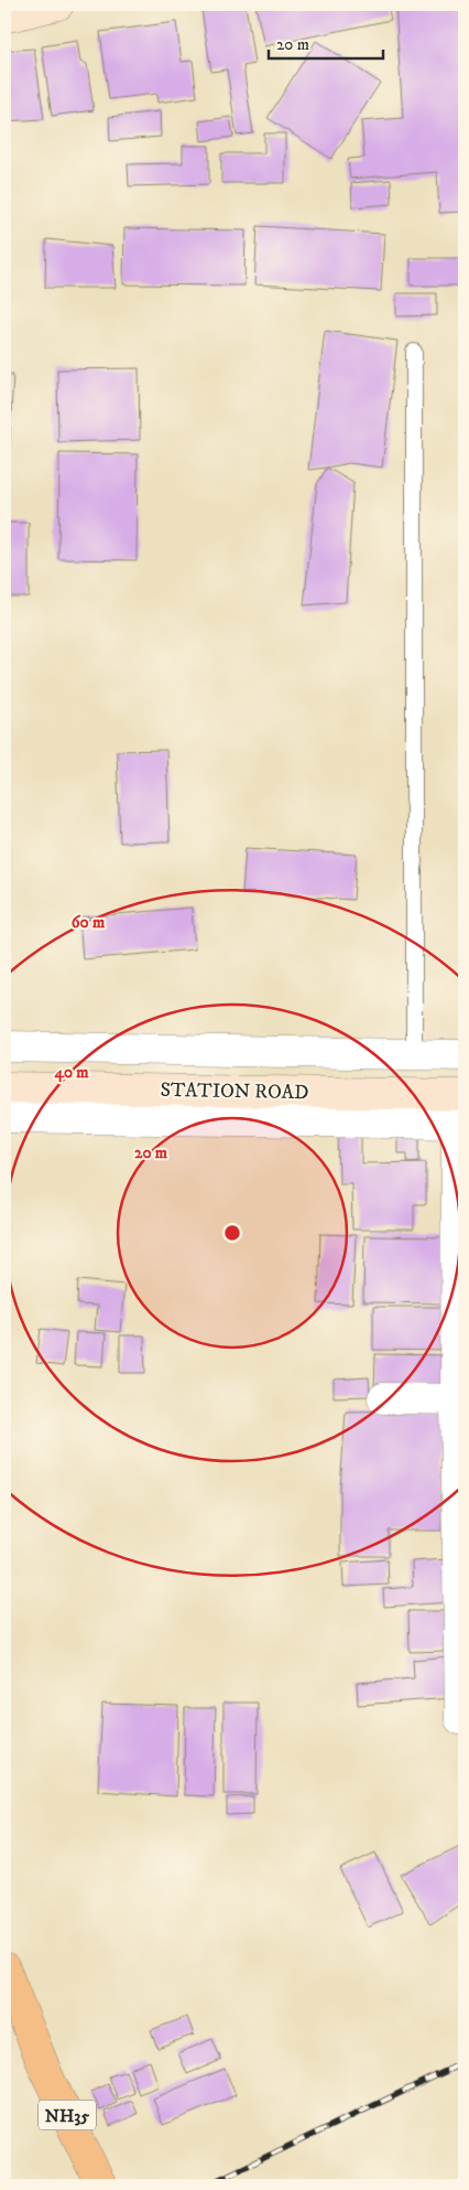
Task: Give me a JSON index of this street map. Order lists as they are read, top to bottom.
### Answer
{
  "streets": {
    "highway": ["NH35"],
    "main road": ["STATION ROAD"]
  },
  "scale_bar": "20 m",
  "rings": ["60 m", "40 m", "20 m"]
}
